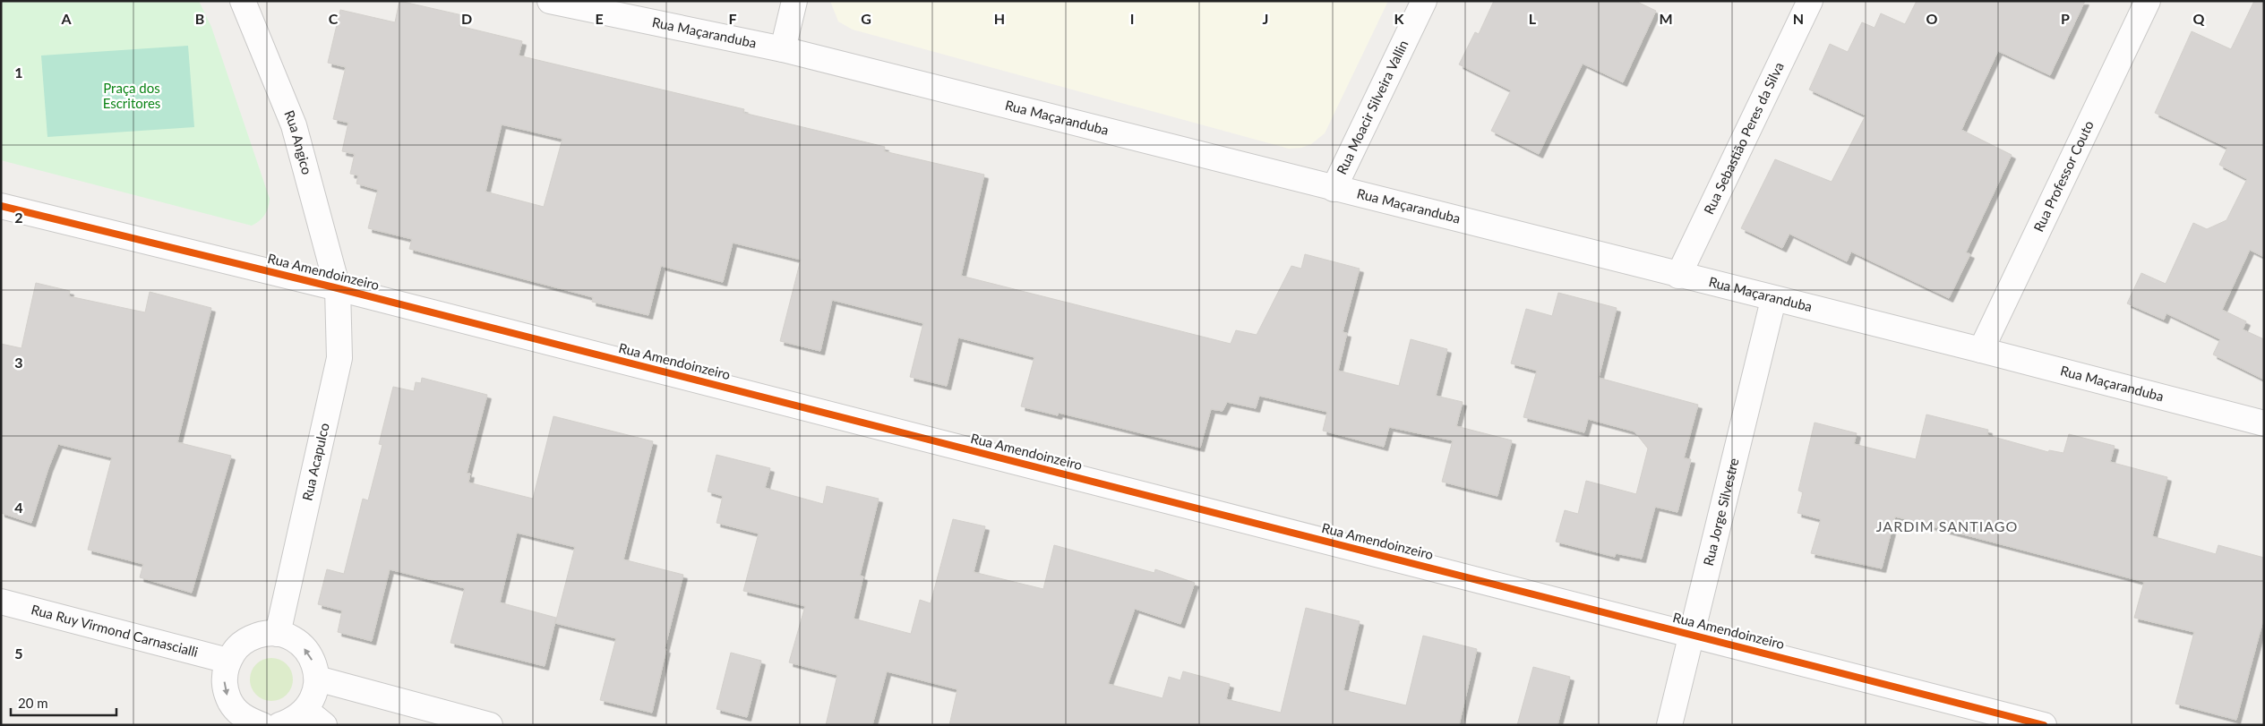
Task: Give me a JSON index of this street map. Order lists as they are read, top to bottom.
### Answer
{
  "streets": {
    "street": [
      "Rua Maçaranduba",
      "Rua Moacir Silveira Vallin",
      "Rua Sebastião Peres da Silva",
      "Rua Angico",
      "Rua Professor Couto",
      "Rua Amendoinzeiro",
      "Rua Acapulco",
      "Rua Jorge Silvestre",
      "Rua Ruy Virmond Carnascialli"
    ]
  },
  "crossings": [
    ["Rua Maçaranduba", "Rua Moacir Silveira Vallin"],
    ["Rua Maçaranduba", "Rua Sebastião Peres da Silva"],
    ["Rua Maçaranduba", "Rua Professor Couto"],
    ["Rua Maçaranduba", "Rua Jorge Silvestre"],
    ["Rua Angico", "Rua Amendoinzeiro"],
    ["Rua Angico", "Rua Acapulco"],
    ["Rua Amendoinzeiro", "Rua Acapulco"],
    ["Rua Amendoinzeiro", "Rua Jorge Silvestre"]
  ],
  "districts": ["JARDIM SANTIAGO"],
  "parks": ["Praça dos Escritores"],
  "scale_bar": "20 m",
  "grid": {
    "columns": [
      "A",
      "B",
      "C",
      "D",
      "E",
      "F",
      "G",
      "H",
      "I",
      "J",
      "K",
      "L",
      "M",
      "N",
      "O",
      "P",
      "Q"
    ],
    "rows": [
      "1",
      "2",
      "3",
      "4",
      "5"
    ]
  }
}
